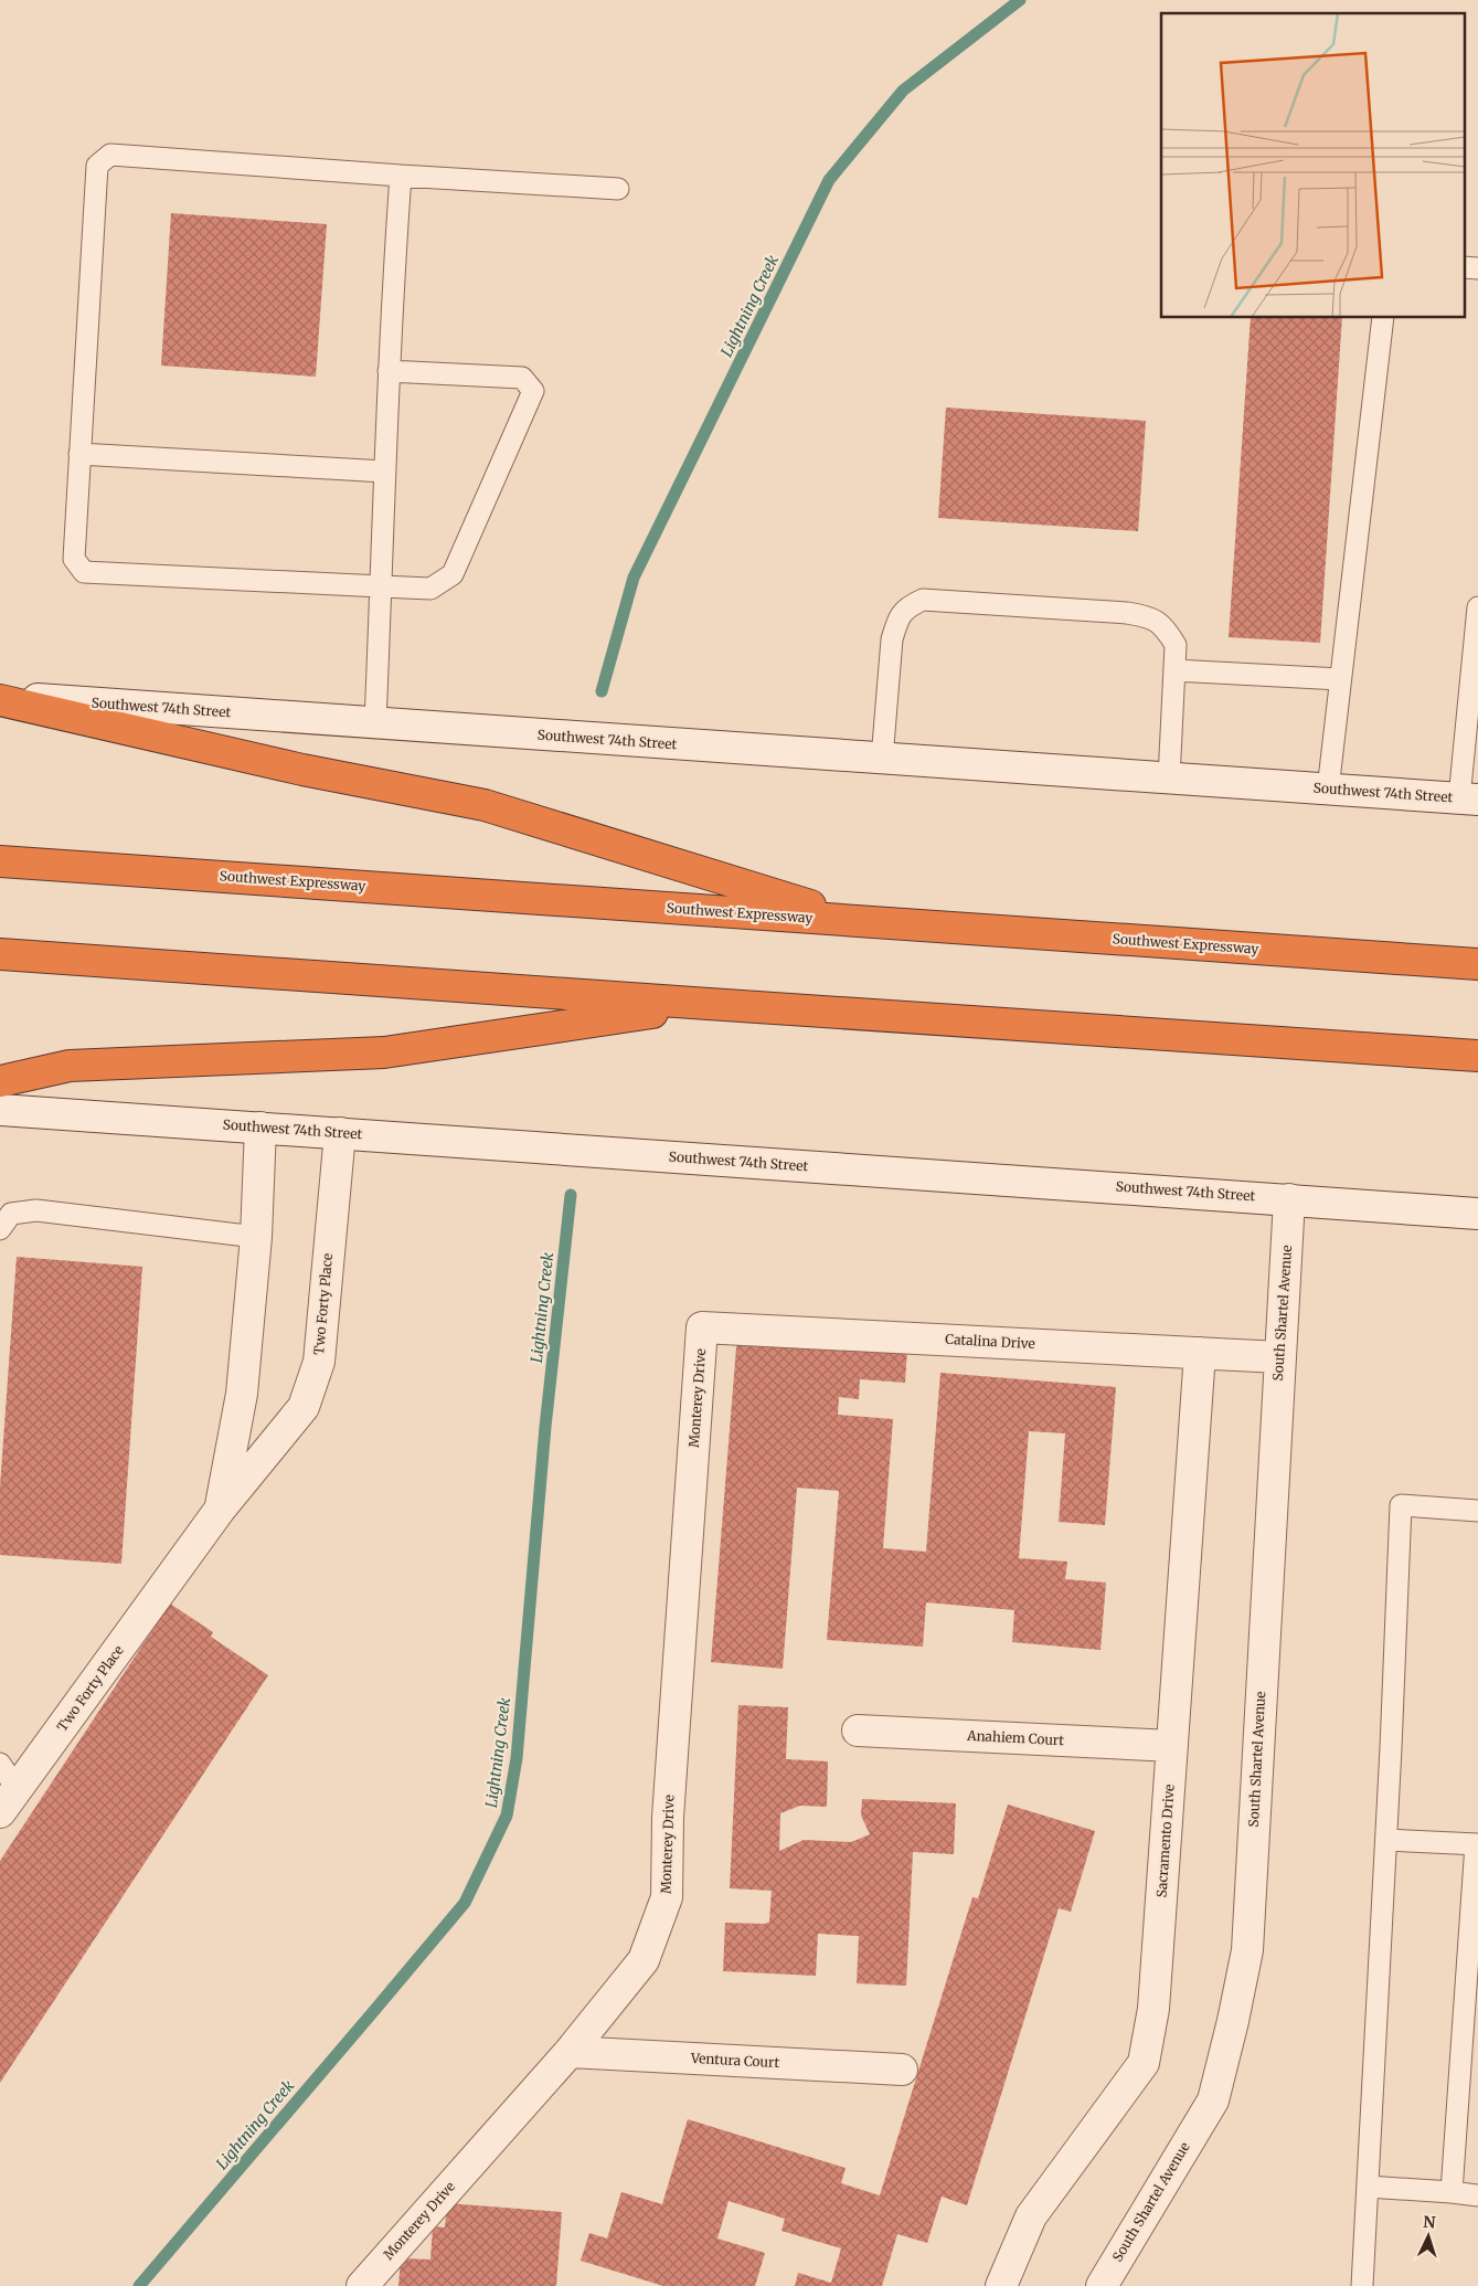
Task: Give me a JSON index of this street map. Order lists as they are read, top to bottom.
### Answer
{
  "streets": {
    "highway": ["Southwest Expressway"],
    "street": [
      "Southwest 74th Street",
      "Two Forty Place",
      "South Shartel Avenue",
      "Catalina Drive",
      "Monterey Drive",
      "Anahiem Court",
      "Sacramento Drive",
      "Ventura Court"
    ]
  },
  "crossings": [
    ["Southwest 74th Street", "Two Forty Place"],
    ["Southwest 74th Street", "South Shartel Avenue"],
    ["South Shartel Avenue", "Catalina Drive"],
    ["Catalina Drive", "Monterey Drive"],
    ["Catalina Drive", "Sacramento Drive"],
    ["Monterey Drive", "Ventura Court"],
    ["Anahiem Court", "Sacramento Drive"]
  ],
  "water": ["Lightning Creek"],
  "north": "top"
}
